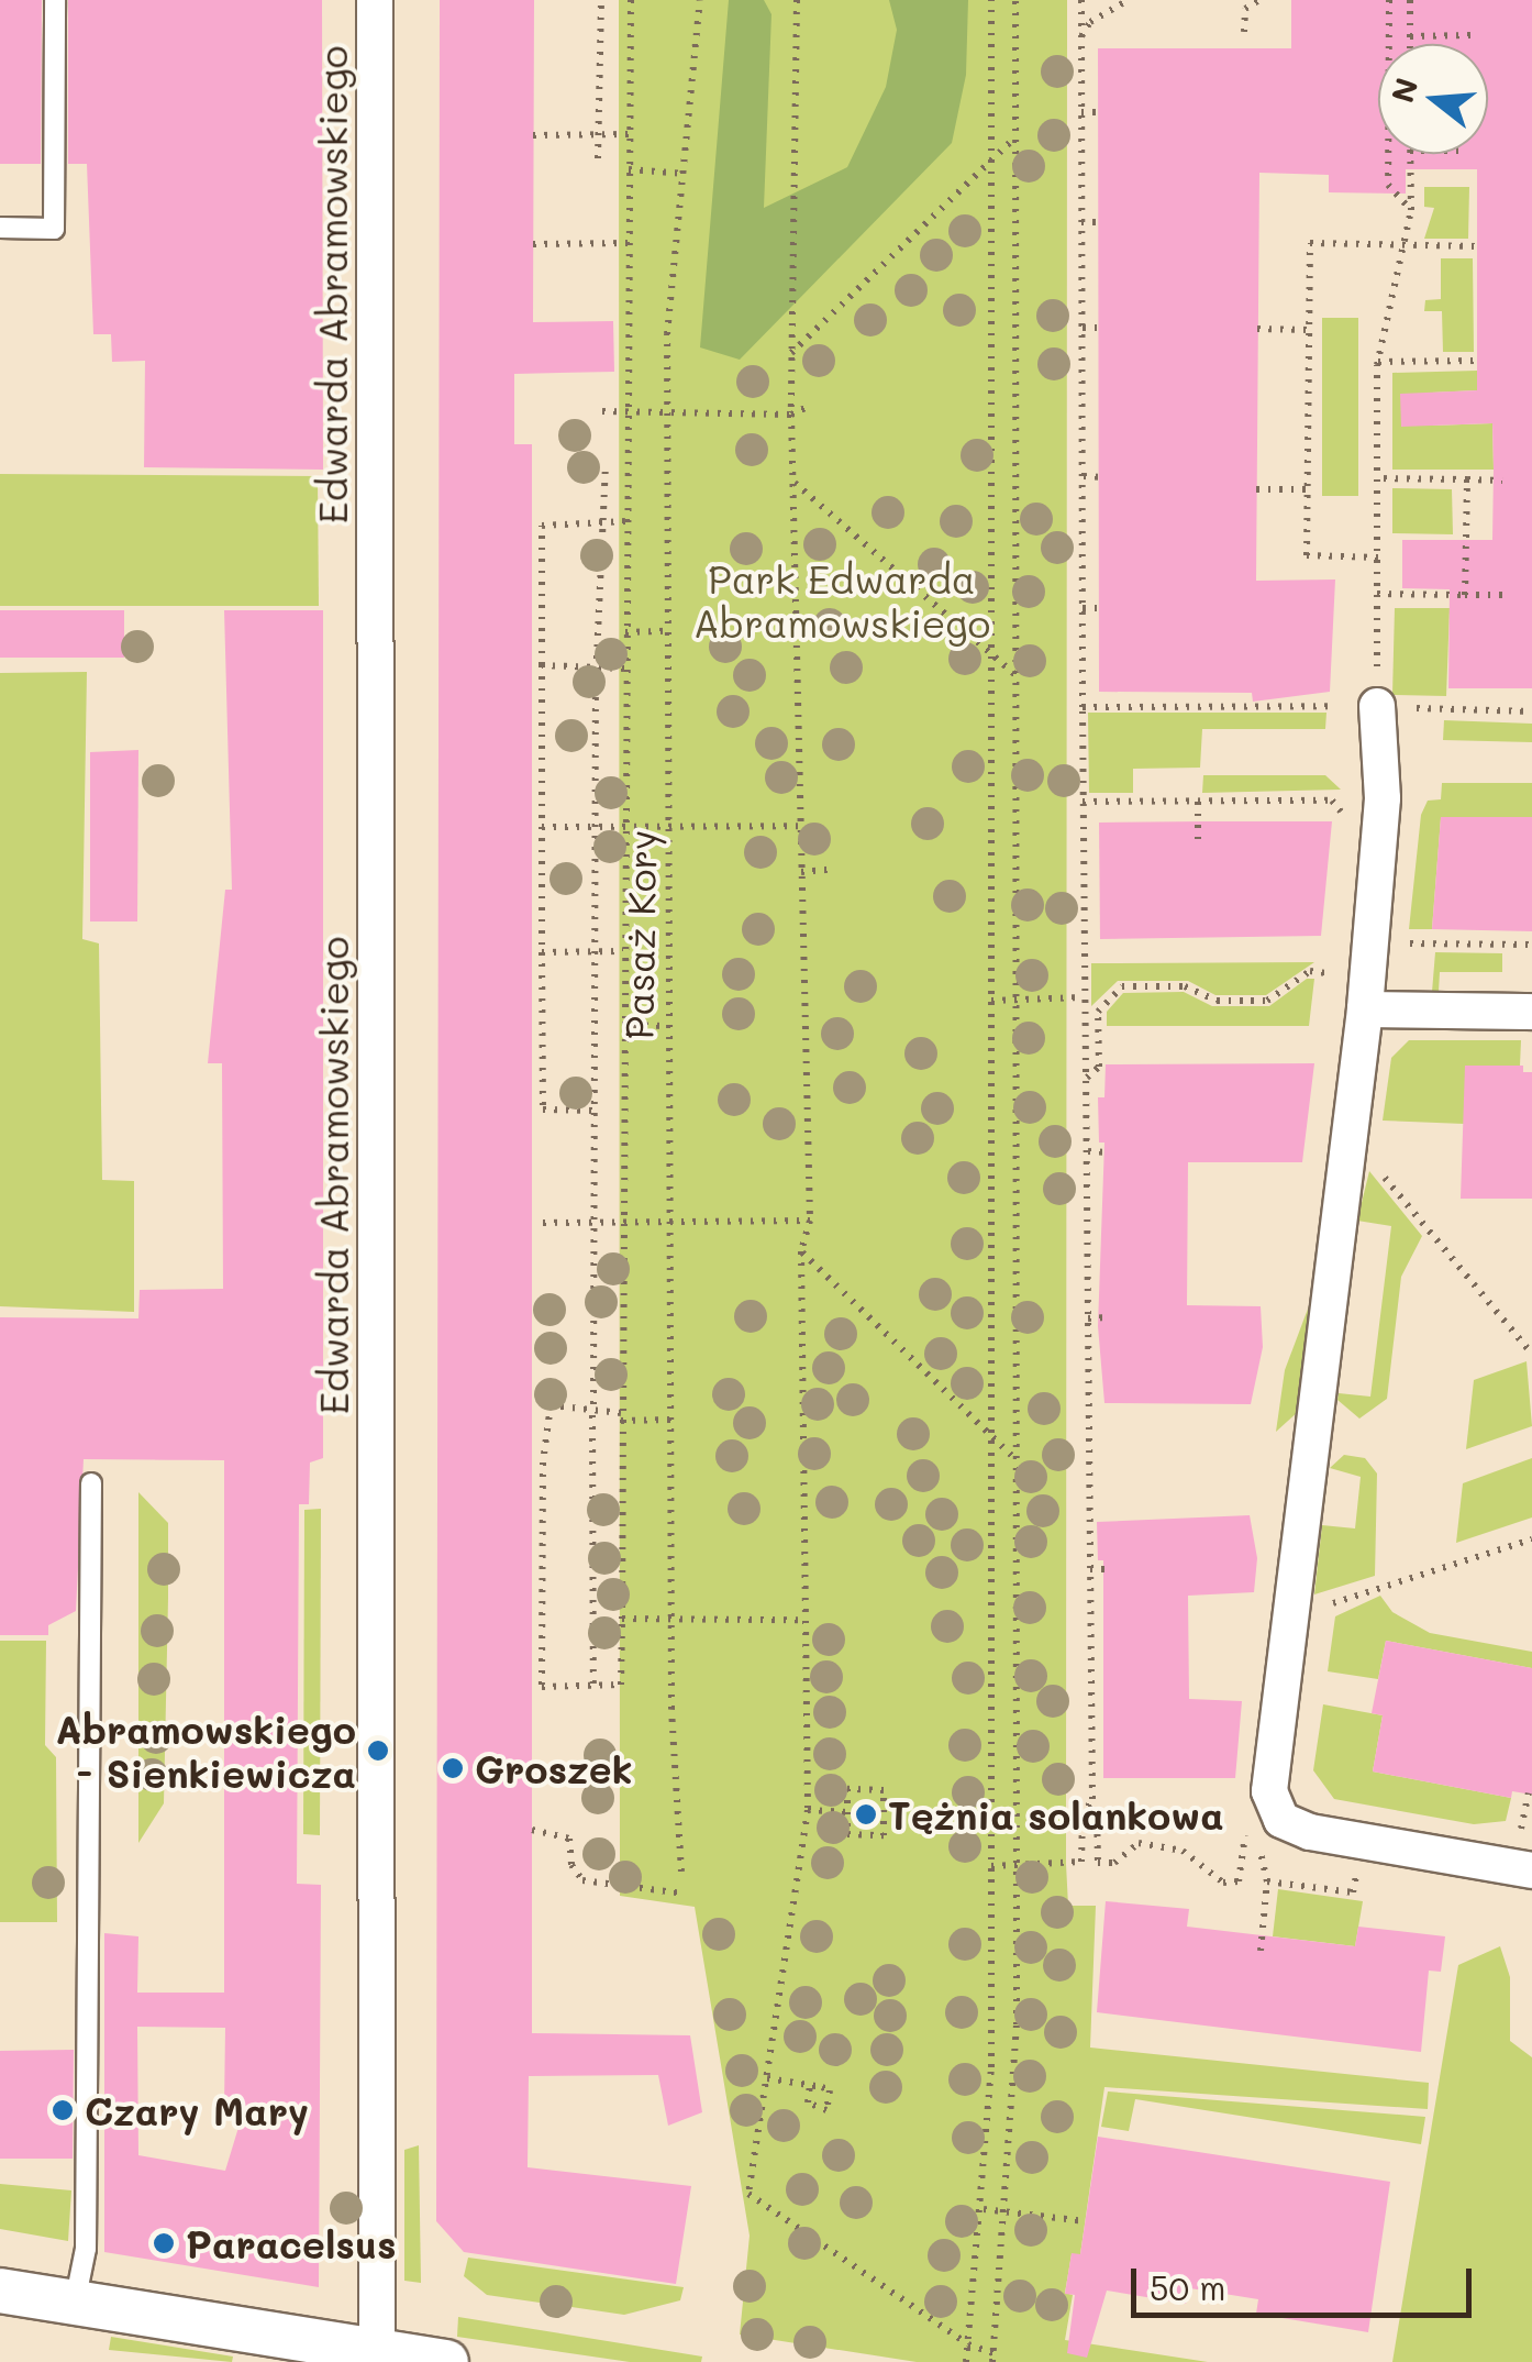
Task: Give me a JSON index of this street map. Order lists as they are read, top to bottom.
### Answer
{
  "streets": {
    "street": ["Edwarda Abramowskiego"],
    "path": ["Pasaż Kory"]
  },
  "parks": ["Park Edwarda Abramowskiego"],
  "places": [
    "Abramowskiego - Sienkiewicza",
    "Groszek",
    "Tężnia solankowa",
    "Czary Mary",
    "Paracelsus"
  ],
  "scale_bar": "50 m",
  "north": "left"
}
